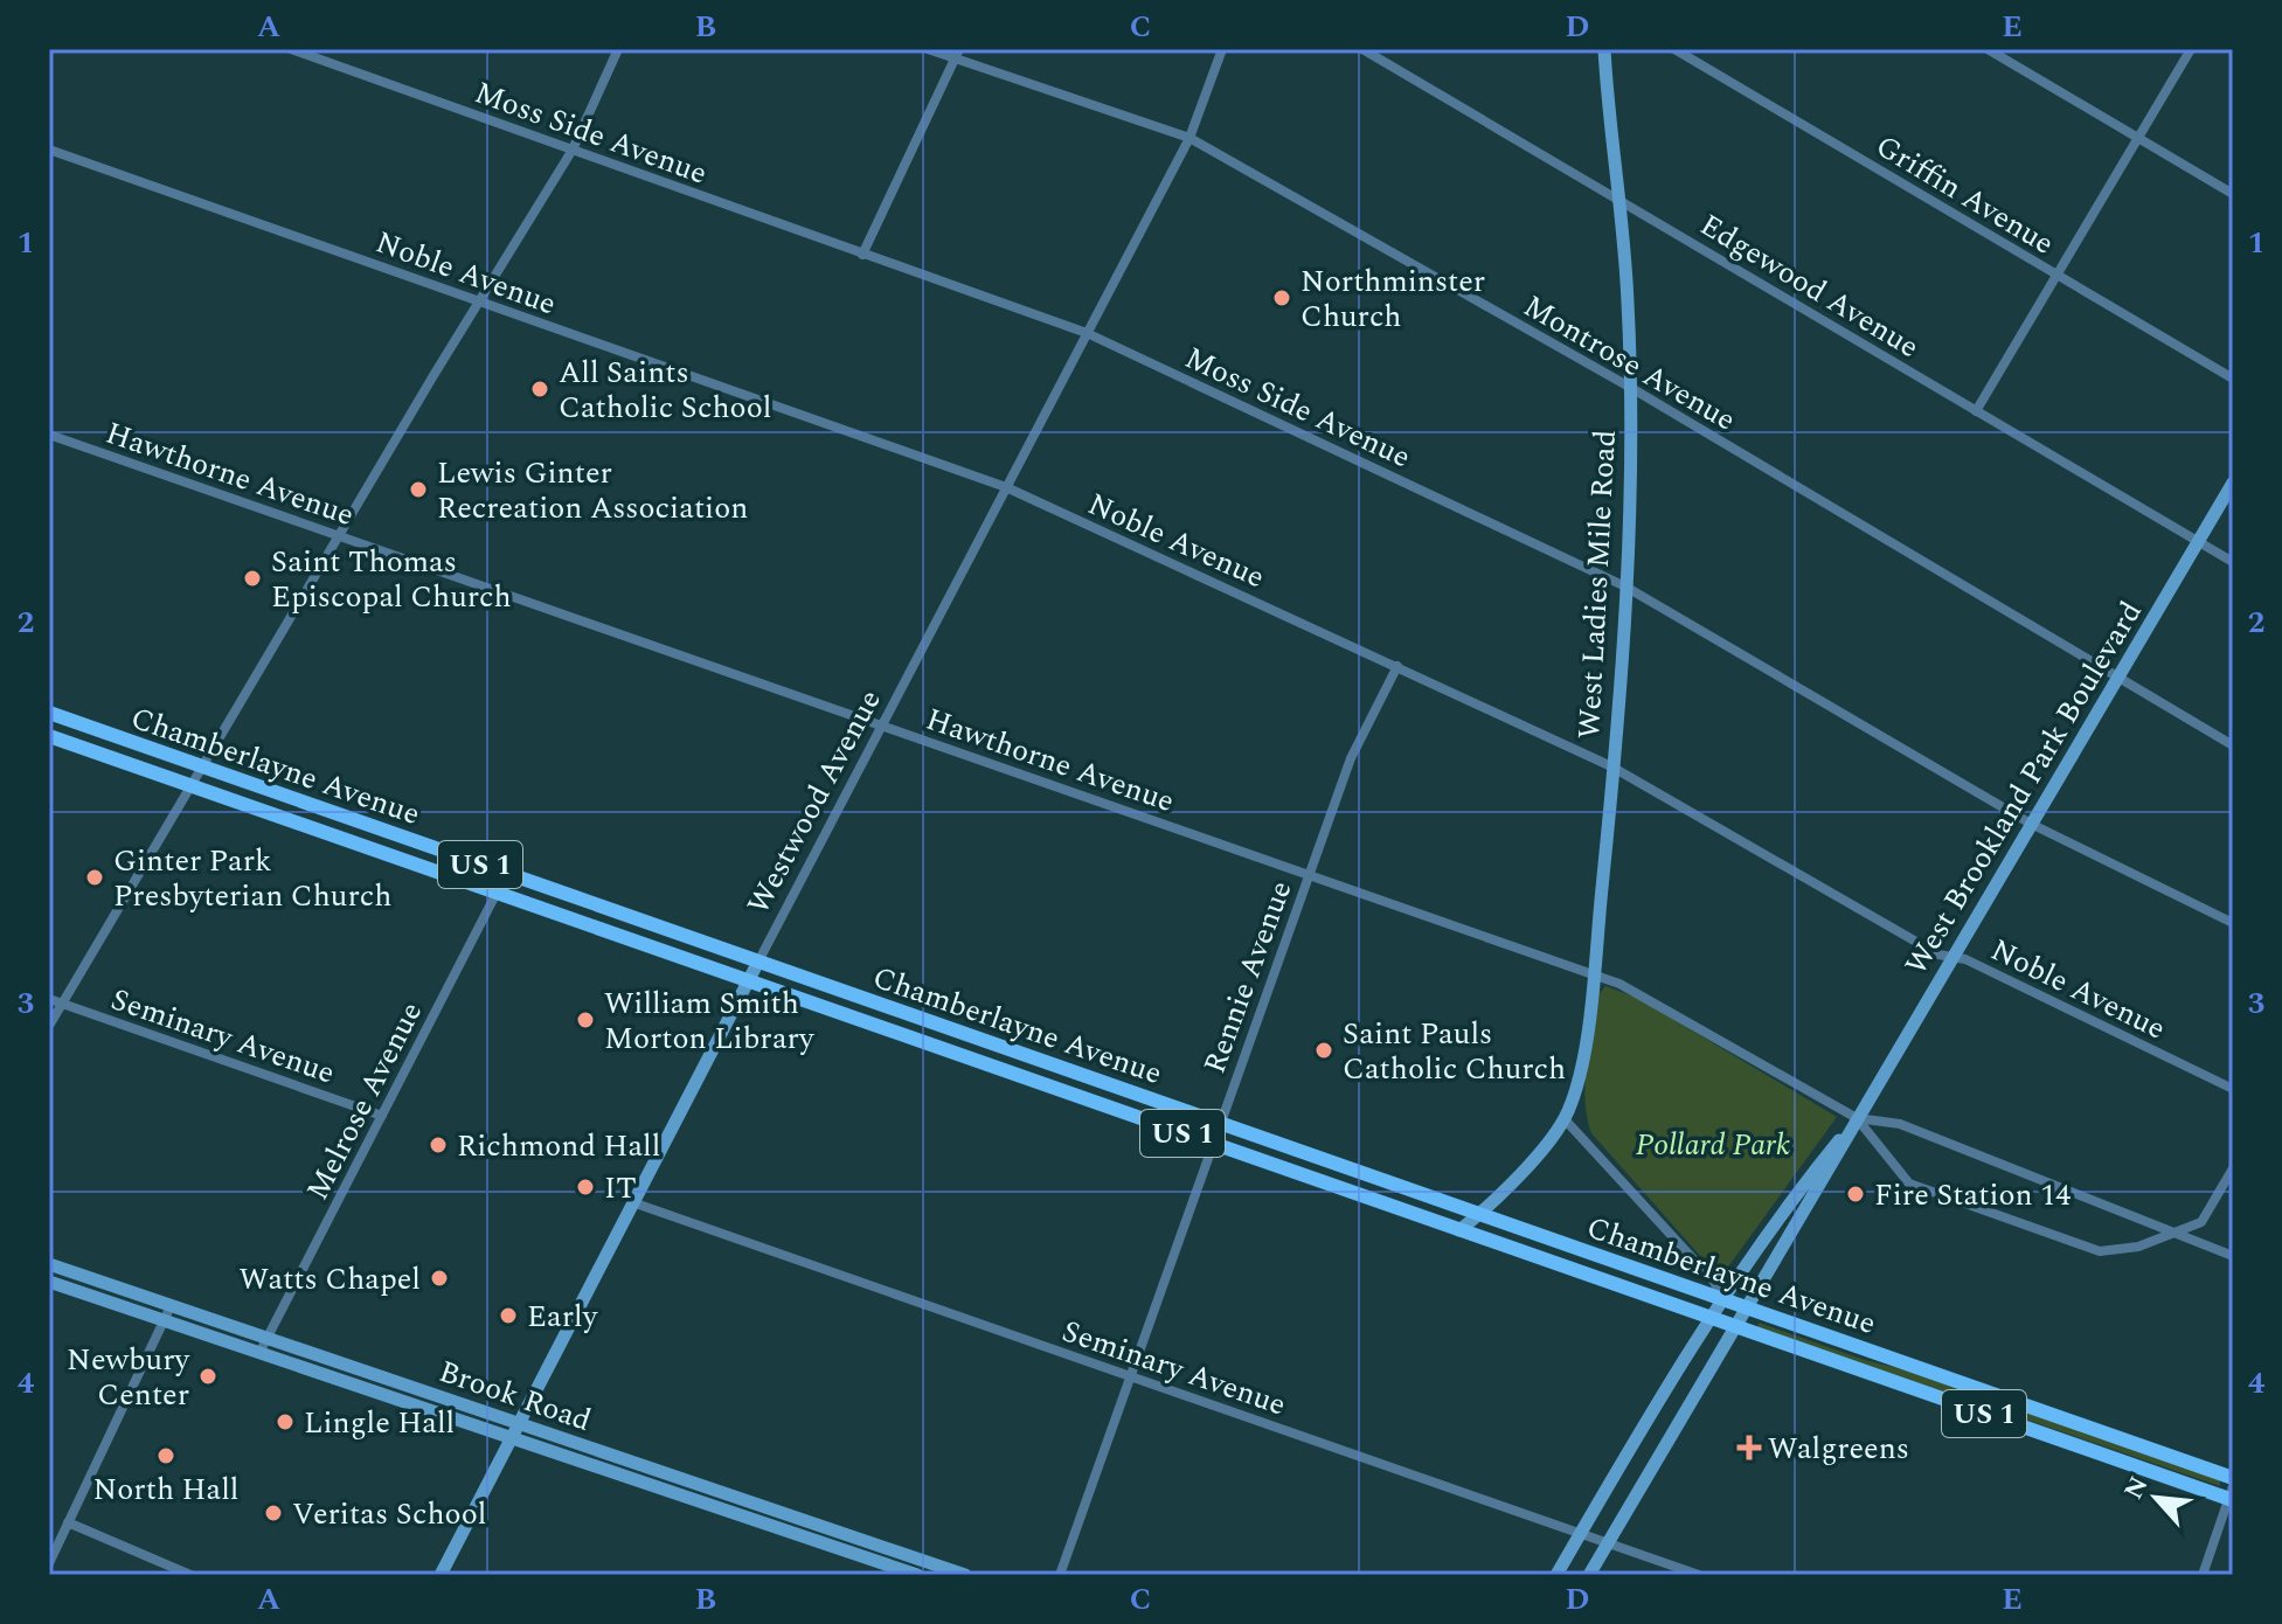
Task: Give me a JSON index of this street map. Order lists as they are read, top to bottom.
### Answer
{
  "streets": {
    "main road": [
      "West Ladies Mile Road",
      "Chamberlayne Avenue",
      "West Brookland Park Boulevard",
      "Westwood Avenue",
      "US 1",
      "Brook Road"
    ],
    "street": [
      "Moss Side Avenue",
      "Griffin Avenue",
      "Noble Avenue",
      "Edgewood Avenue",
      "Montrose Avenue",
      "Hawthorne Avenue",
      "Rennie Avenue",
      "Seminary Avenue",
      "Melrose Avenue"
    ]
  },
  "crossings": [
    ["Moss Side Avenue", "West Ladies Mile Road"],
    ["Moss Side Avenue", "West Brookland Park Boulevard"],
    ["Moss Side Avenue", "Westwood Avenue"],
    ["Noble Avenue", "West Ladies Mile Road"],
    ["Noble Avenue", "West Brookland Park Boulevard"],
    ["Noble Avenue", "Westwood Avenue"],
    ["Noble Avenue", "Rennie Avenue"],
    ["Edgewood Avenue", "West Ladies Mile Road"],
    ["Edgewood Avenue", "West Brookland Park Boulevard"],
    ["Montrose Avenue", "West Ladies Mile Road"],
    ["Montrose Avenue", "West Brookland Park Boulevard"],
    ["Montrose Avenue", "Westwood Avenue"],
    ["Hawthorne Avenue", "West Ladies Mile Road"],
    ["Hawthorne Avenue", "West Brookland Park Boulevard"],
    ["Hawthorne Avenue", "Westwood Avenue"],
    ["Hawthorne Avenue", "Rennie Avenue"],
    ["West Ladies Mile Road", "Chamberlayne Avenue"],
    ["Chamberlayne Avenue", "West Brookland Park Boulevard"],
    ["Chamberlayne Avenue", "Westwood Avenue"],
    ["Chamberlayne Avenue", "Rennie Avenue"],
    ["Chamberlayne Avenue", "Melrose Avenue"],
    ["West Brookland Park Boulevard", "Seminary Avenue"],
    ["Westwood Avenue", "Seminary Avenue"],
    ["Westwood Avenue", "Brook Road"],
    ["Rennie Avenue", "Seminary Avenue"],
    ["Seminary Avenue", "Melrose Avenue"],
    ["Melrose Avenue", "Brook Road"]
  ],
  "parks": ["Pollard Park"],
  "places": {
    "other": [
      "Northminster Church",
      "All Saints Catholic School",
      "Lewis Ginter Recreation Association",
      "Saint Thomas Episcopal Church",
      "Ginter Park Presbyterian Church",
      "William Smith Morton Library",
      "Saint Pauls Catholic Church",
      "Richmond Hall",
      "IT",
      "Fire Station 14",
      "Watts Chapel",
      "Early",
      "Newbury Center",
      "Lingle Hall",
      "North Hall",
      "Veritas School"
    ],
    "health": ["Walgreens"]
  },
  "north": "top left",
  "grid": {
    "columns": [
      "A",
      "B",
      "C",
      "D",
      "E"
    ],
    "rows": [
      "1",
      "2",
      "3",
      "4"
    ]
  }
}
